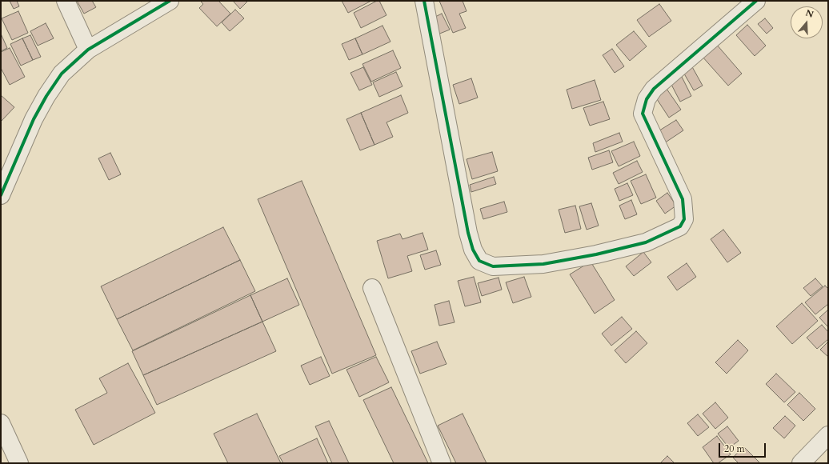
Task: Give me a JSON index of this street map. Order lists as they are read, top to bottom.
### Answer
{
  "scale_bar": "20 m",
  "north": "top"
}
